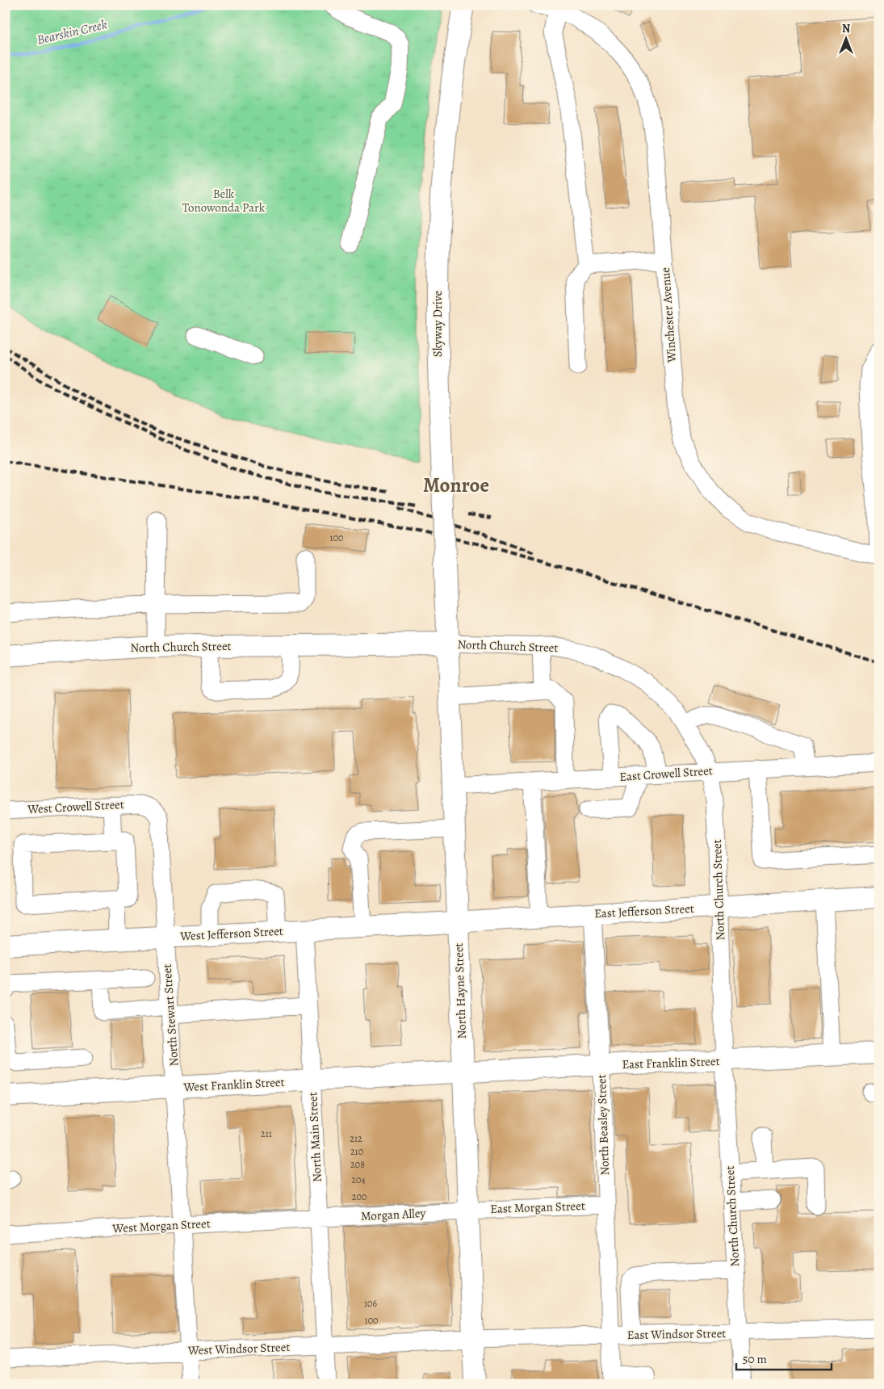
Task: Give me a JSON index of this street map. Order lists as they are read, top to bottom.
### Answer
{
  "streets": {
    "main road": [
      "Skyway Drive",
      "North Church Street",
      "East Jefferson Street",
      "West Jefferson Street",
      "North Hayne Street",
      "East Franklin Street",
      "West Franklin Street"
    ],
    "street": [
      "Winchester Avenue",
      "East Crowell Street",
      "West Crowell Street",
      "North Stewart Street",
      "North Beasley Street",
      "North Main Street",
      "East Morgan Street",
      "Morgan Alley",
      "West Morgan Street",
      "East Windsor Street",
      "West Windsor Street"
    ]
  },
  "crossings": [
    ["Skyway Drive", "North Church Street"],
    ["Skyway Drive", "North Hayne Street"],
    ["North Church Street", "East Crowell Street"],
    ["North Church Street", "East Jefferson Street"],
    ["North Church Street", "North Hayne Street"],
    ["North Church Street", "East Franklin Street"],
    ["North Church Street", "East Windsor Street"],
    ["East Crowell Street", "North Hayne Street"],
    ["West Crowell Street", "North Stewart Street"],
    ["East Jefferson Street", "West Jefferson Street"],
    ["East Jefferson Street", "North Hayne Street"],
    ["East Jefferson Street", "North Beasley Street"],
    ["West Jefferson Street", "North Hayne Street"],
    ["West Jefferson Street", "North Stewart Street"],
    ["West Jefferson Street", "North Main Street"],
    ["North Hayne Street", "East Franklin Street"],
    ["North Hayne Street", "West Franklin Street"],
    ["North Hayne Street", "East Morgan Street"],
    ["North Hayne Street", "Morgan Alley"],
    ["North Hayne Street", "East Windsor Street"],
    ["North Hayne Street", "West Windsor Street"],
    ["North Stewart Street", "West Franklin Street"],
    ["North Stewart Street", "West Morgan Street"],
    ["North Stewart Street", "West Windsor Street"],
    ["East Franklin Street", "West Franklin Street"],
    ["East Franklin Street", "North Beasley Street"],
    ["West Franklin Street", "North Main Street"],
    ["North Beasley Street", "East Morgan Street"],
    ["North Beasley Street", "East Windsor Street"],
    ["North Main Street", "Morgan Alley"],
    ["North Main Street", "West Morgan Street"],
    ["North Main Street", "West Windsor Street"],
    ["East Morgan Street", "Morgan Alley"],
    ["Morgan Alley", "West Morgan Street"],
    ["East Windsor Street", "West Windsor Street"]
  ],
  "districts": ["Monroe"],
  "water": ["Bearskin Creek"],
  "parks": ["Belk Tonowonda Park"],
  "house_numbers": [
    "100",
    "211",
    "212",
    "210",
    "208",
    "204",
    "200",
    "106",
    "100"
  ],
  "scale_bar": "50 m",
  "north": "top"
}
